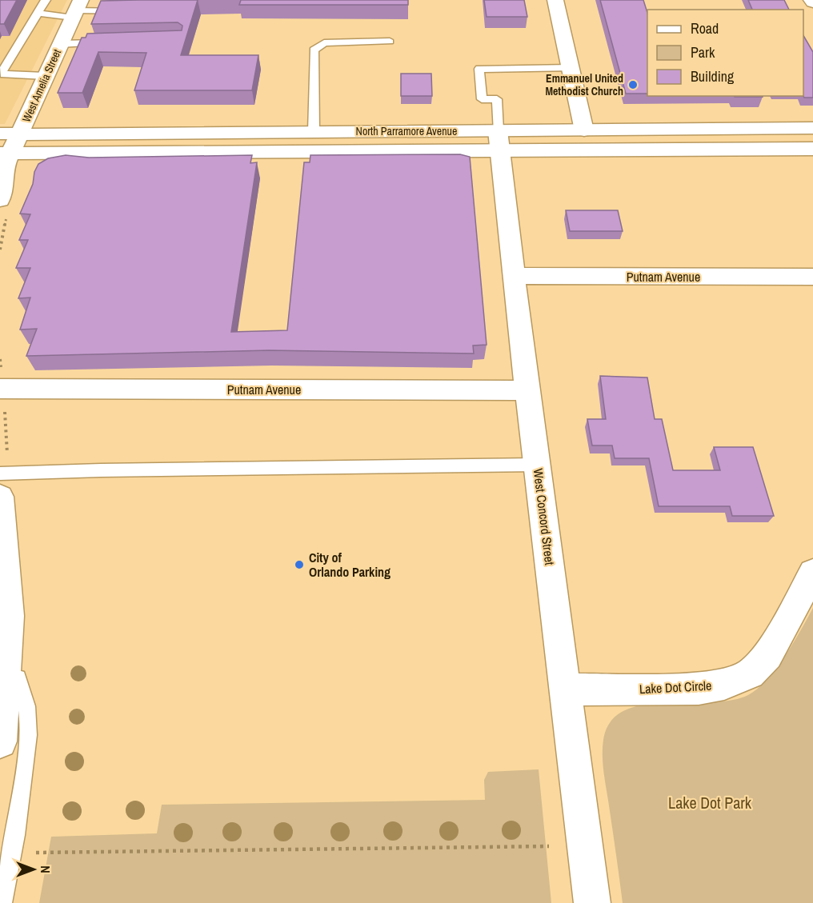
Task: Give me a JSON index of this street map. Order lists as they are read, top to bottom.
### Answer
{
  "streets": {
    "street": [
      "West Amelia Street",
      "North Parramore Avenue",
      "Putnam Avenue",
      "West Concord Street",
      "Lake Dot Circle"
    ]
  },
  "crossings": [
    ["West Amelia Street", "North Parramore Avenue"],
    ["North Parramore Avenue", "West Concord Street"],
    ["Putnam Avenue", "West Concord Street"],
    ["West Concord Street", "Lake Dot Circle"]
  ],
  "parks": ["Lake Dot Park"],
  "places": ["Emmanuel United Methodist Church", "City of Orlando Parking"],
  "legend": ["Road", "Park", "Building"],
  "north": "right"
}
